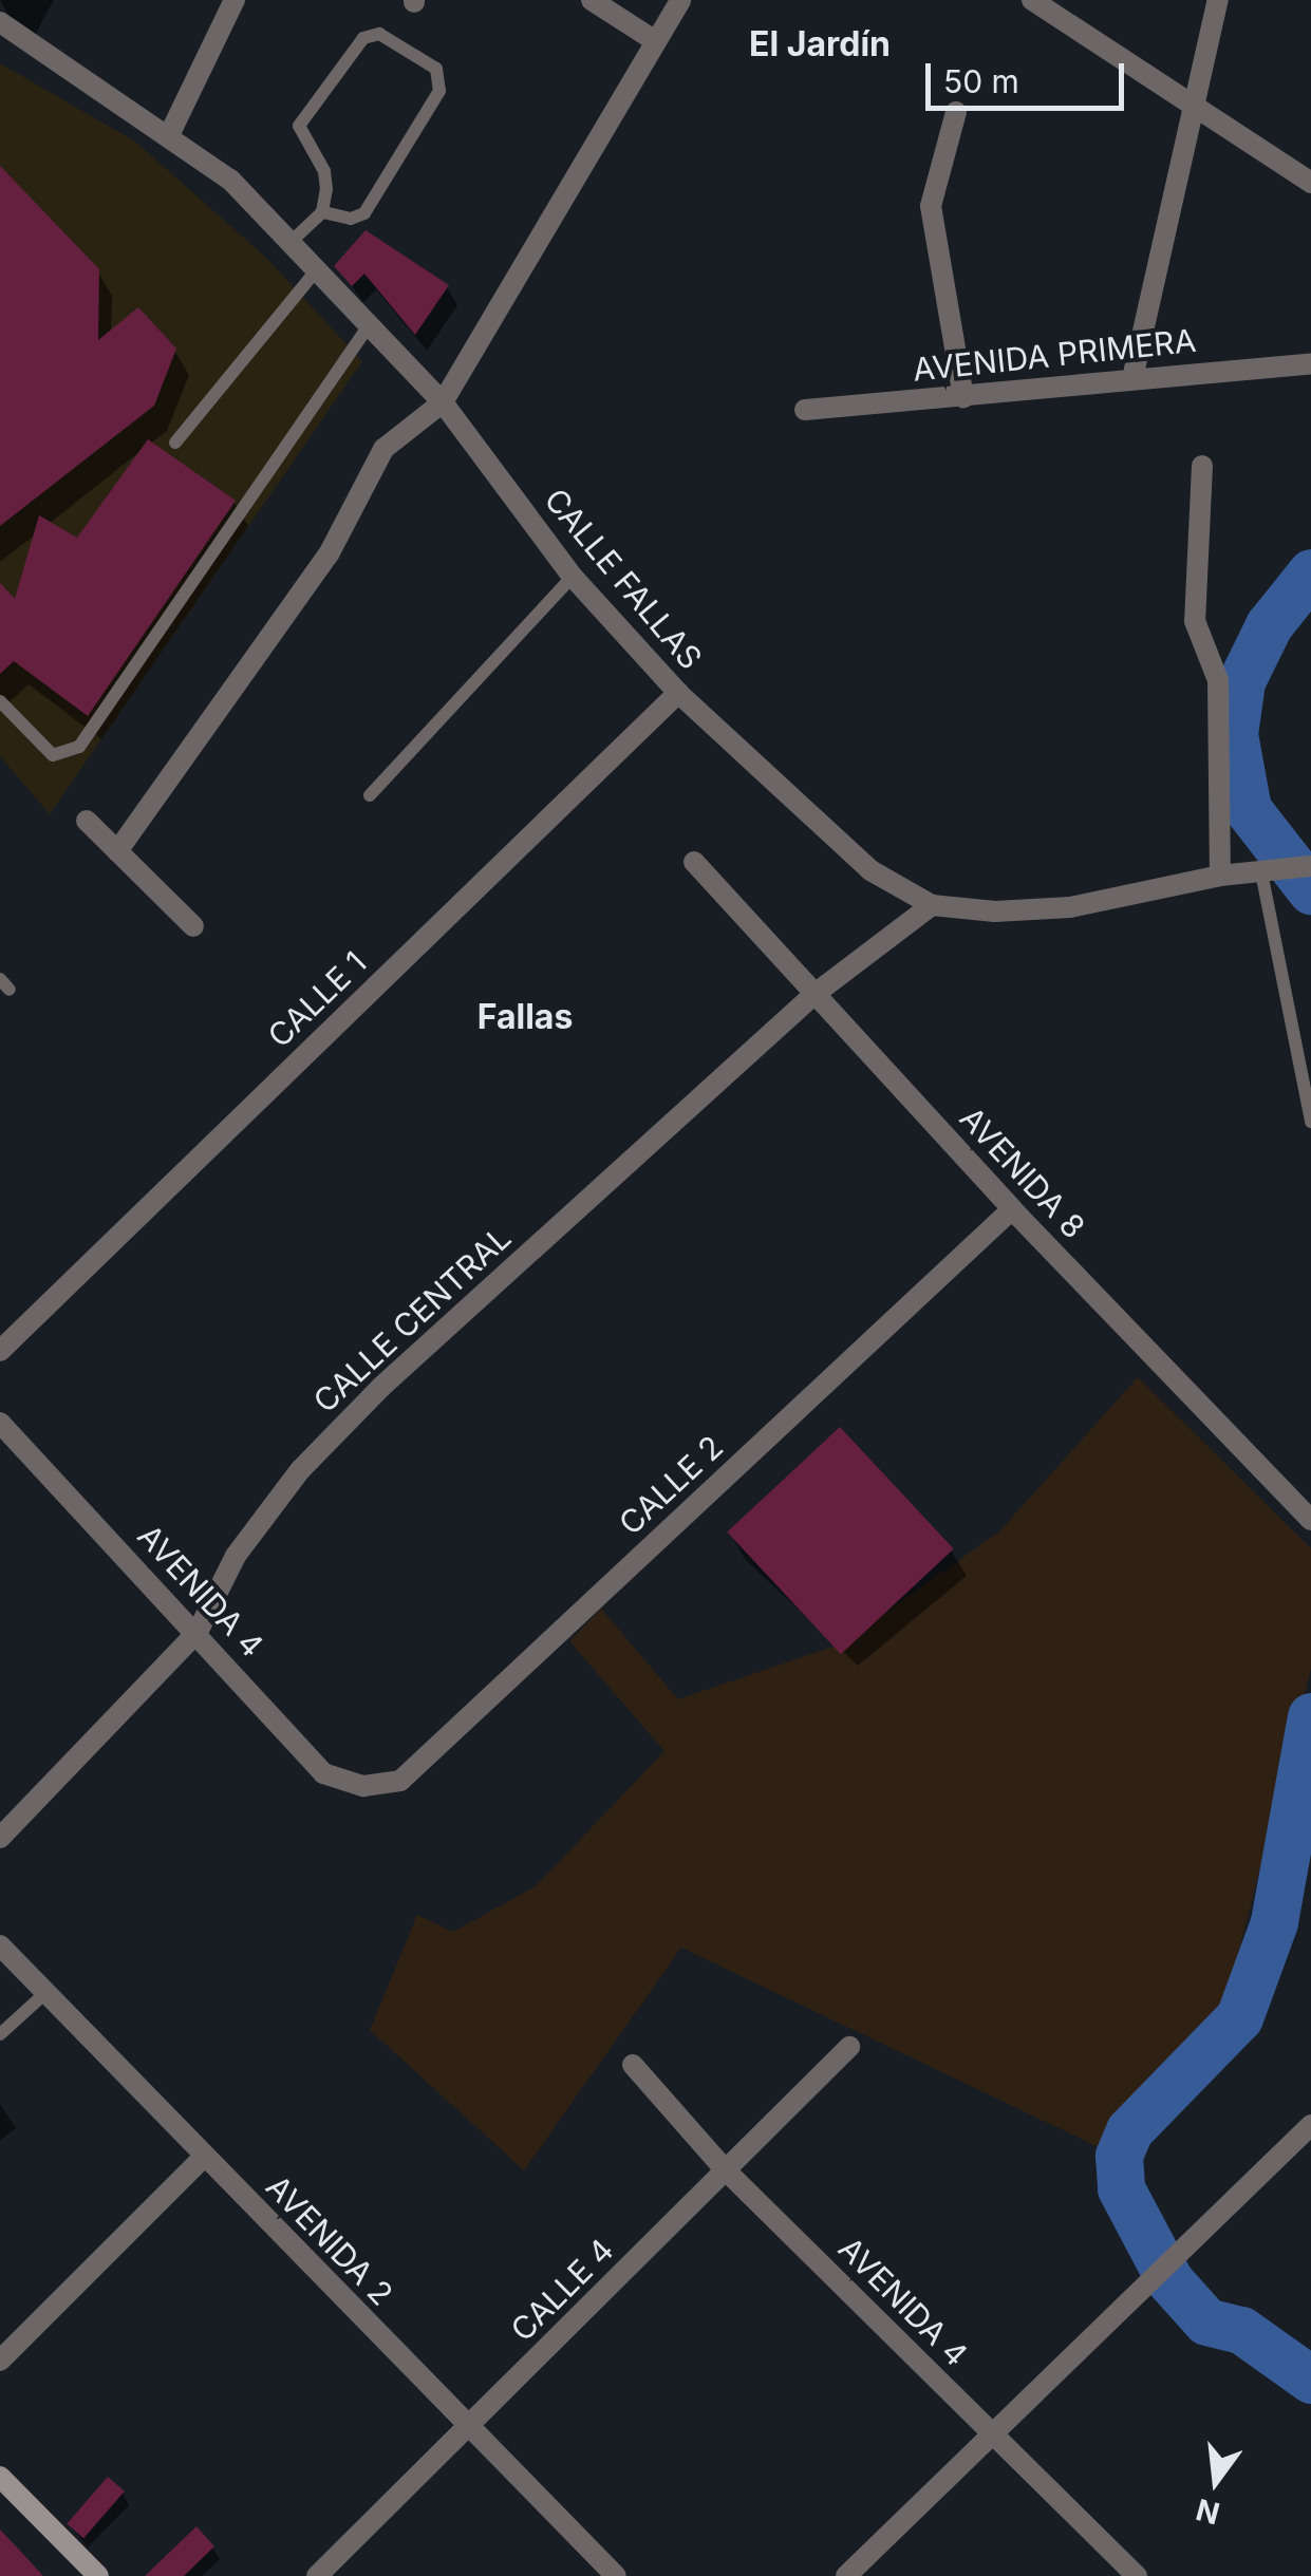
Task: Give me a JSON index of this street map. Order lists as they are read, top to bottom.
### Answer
{
  "streets": {
    "street": [
      "AVENIDA PRIMERA",
      "CALLE FALLAS",
      "CALLE 1",
      "AVENIDA 8",
      "CALLE CENTRAL",
      "CALLE 2",
      "AVENIDA 4",
      "AVENIDA 2",
      "CALLE 4"
    ]
  },
  "crossings": [
    ["CALLE FALLAS", "CALLE 1"],
    ["CALLE FALLAS", "CALLE CENTRAL"],
    ["AVENIDA 8", "CALLE CENTRAL"],
    ["AVENIDA 8", "CALLE 2"],
    ["CALLE CENTRAL", "AVENIDA 4"],
    ["CALLE 2", "AVENIDA 4"],
    ["AVENIDA 4", "CALLE 4"],
    ["AVENIDA 2", "CALLE 4"]
  ],
  "districts": ["El Jardín", "Fallas"],
  "scale_bar": "50 m",
  "north": "bottom"
}
